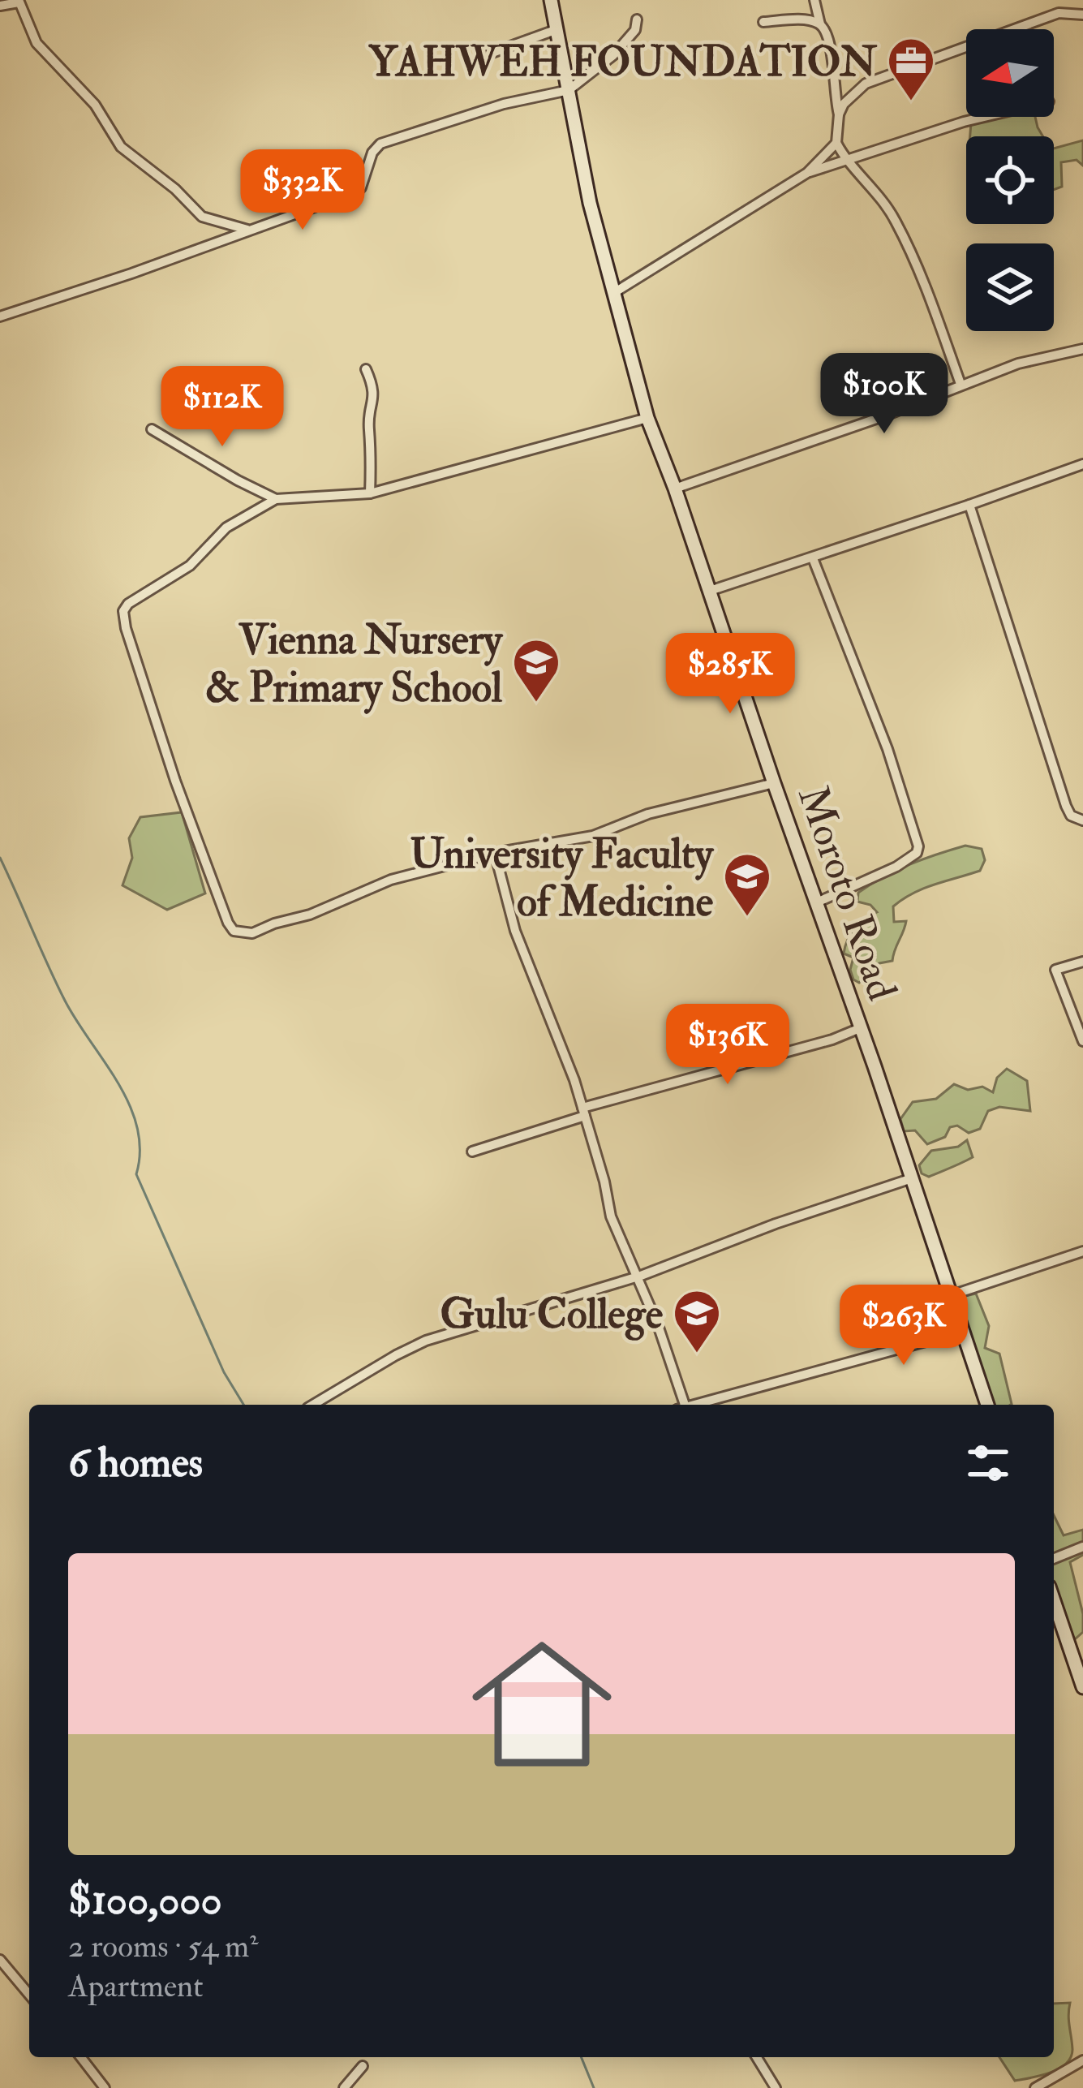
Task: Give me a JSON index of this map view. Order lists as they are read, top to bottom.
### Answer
{
  "streets": {
    "main road": ["Moroto Road"]
  },
  "places": {
    "office": ["YAHWEH FOUNDATION"],
    "school or university": ["Vienna Nursery & Primary School", "University Faculty of Medicine", "Gulu College"]
  },
  "north": "left",
  "page": {
    "price": [
      "$332K",
      "$100K",
      "$112K",
      "$285K",
      "$136K",
      "$263K"
    ],
    "heading": "6 homes",
    "list": [
      {
        "name": "$100,000",
        "note": "2 rooms · 54 m² · Apartment"
      }
    ]
  }
}
